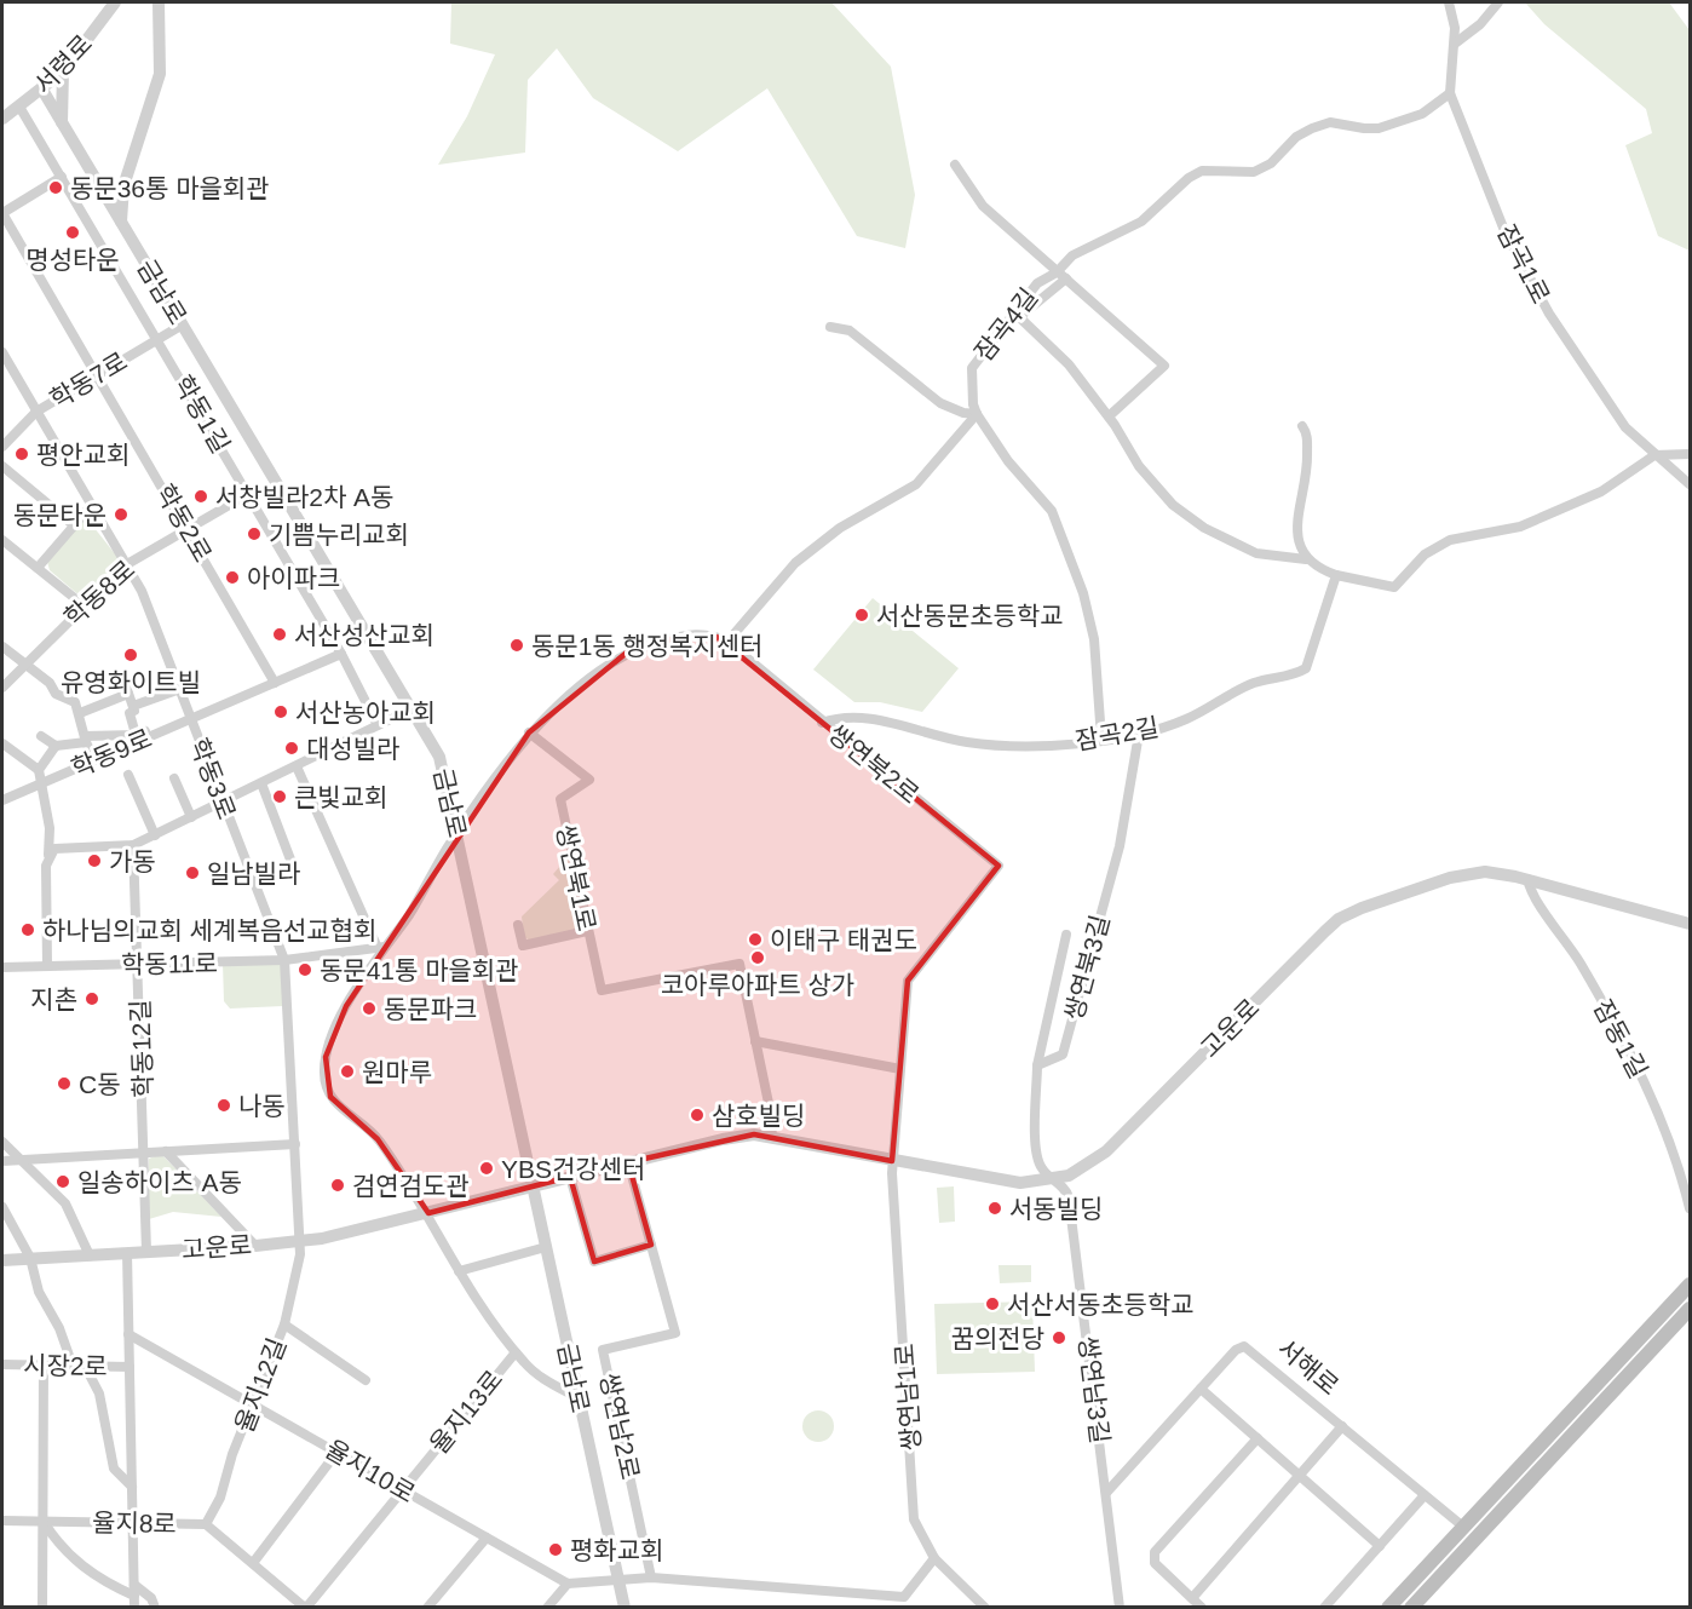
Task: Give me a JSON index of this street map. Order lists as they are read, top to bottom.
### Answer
{
  "streets": {
    "street": [
      "서령로",
      "잠곡1로",
      "금남로",
      "잠곡4길",
      "학동7로",
      "학동1길",
      "학동2로",
      "학동8로",
      "잠곡2길",
      "학동9로",
      "쌍연북2로",
      "학동3로",
      "쌍연북1로",
      "학동11로",
      "쌍연북3길",
      "고운로",
      "잠동1길",
      "학동12길",
      "시장2로",
      "서해로",
      "율지12길",
      "쌍연남3길",
      "쌍연남1로",
      "율지13로",
      "쌍연남2로",
      "율지10로",
      "율지8로"
    ]
  },
  "crossings": [
    ["서령로", "금남로"],
    ["서령로", "학동1길"],
    ["잠곡1로", "잠곡4길"],
    ["금남로", "학동7로"],
    ["금남로", "고운로"],
    ["금남로", "율지13로"],
    ["학동7로", "학동1길"],
    ["학동7로", "학동2로"],
    ["학동7로", "학동3로"],
    ["학동1길", "학동8로"],
    ["학동1길", "학동9로"],
    ["학동2로", "학동8로"],
    ["학동2로", "학동9로"],
    ["학동8로", "학동3로"],
    ["잠곡2길", "쌍연북2로"],
    ["잠곡2길", "쌍연북3길"],
    ["학동9로", "학동3로"],
    ["쌍연북2로", "쌍연남1로"],
    ["학동3로", "학동11로"],
    ["학동3로", "고운로"],
    ["학동3로", "율지12길"],
    ["학동11로", "학동12길"],
    ["고운로", "잠동1길"],
    ["고운로", "학동12길"],
    ["고운로", "율지12길"],
    ["고운로", "쌍연남3길"],
    ["고운로", "쌍연남1로"],
    ["고운로", "쌍연남2로"],
    ["서해로", "쌍연남3길"],
    ["율지12길", "율지10로"],
    ["율지12길", "율지8로"],
    ["율지13로", "율지10로"],
    ["율지13로", "율지8로"]
  ],
  "places": [
    "동문36통 마을회관",
    "명성타운",
    "평안교회",
    "서창빌라2차 A동",
    "동문타운",
    "기쁨누리교회",
    "아이파크",
    "서산동문초등학교",
    "서산성산교회",
    "동문1동 행정복지센터",
    "유영화이트빌",
    "서산농아교회",
    "대성빌라",
    "큰빛교회",
    "가동",
    "일남빌라",
    "하나님의교회 세계복음선교협회",
    "이태구 태권도",
    "코아루아파트 상가",
    "동문41통 마을회관",
    "지촌",
    "동문파크",
    "원마루",
    "C동",
    "나동",
    "삼호빌딩",
    "YBS건강센터",
    "일송하이츠 A동",
    "검연검도관",
    "서동빌딩",
    "서산서동초등학교",
    "꿈의전당",
    "평화교회"
  ]
}
